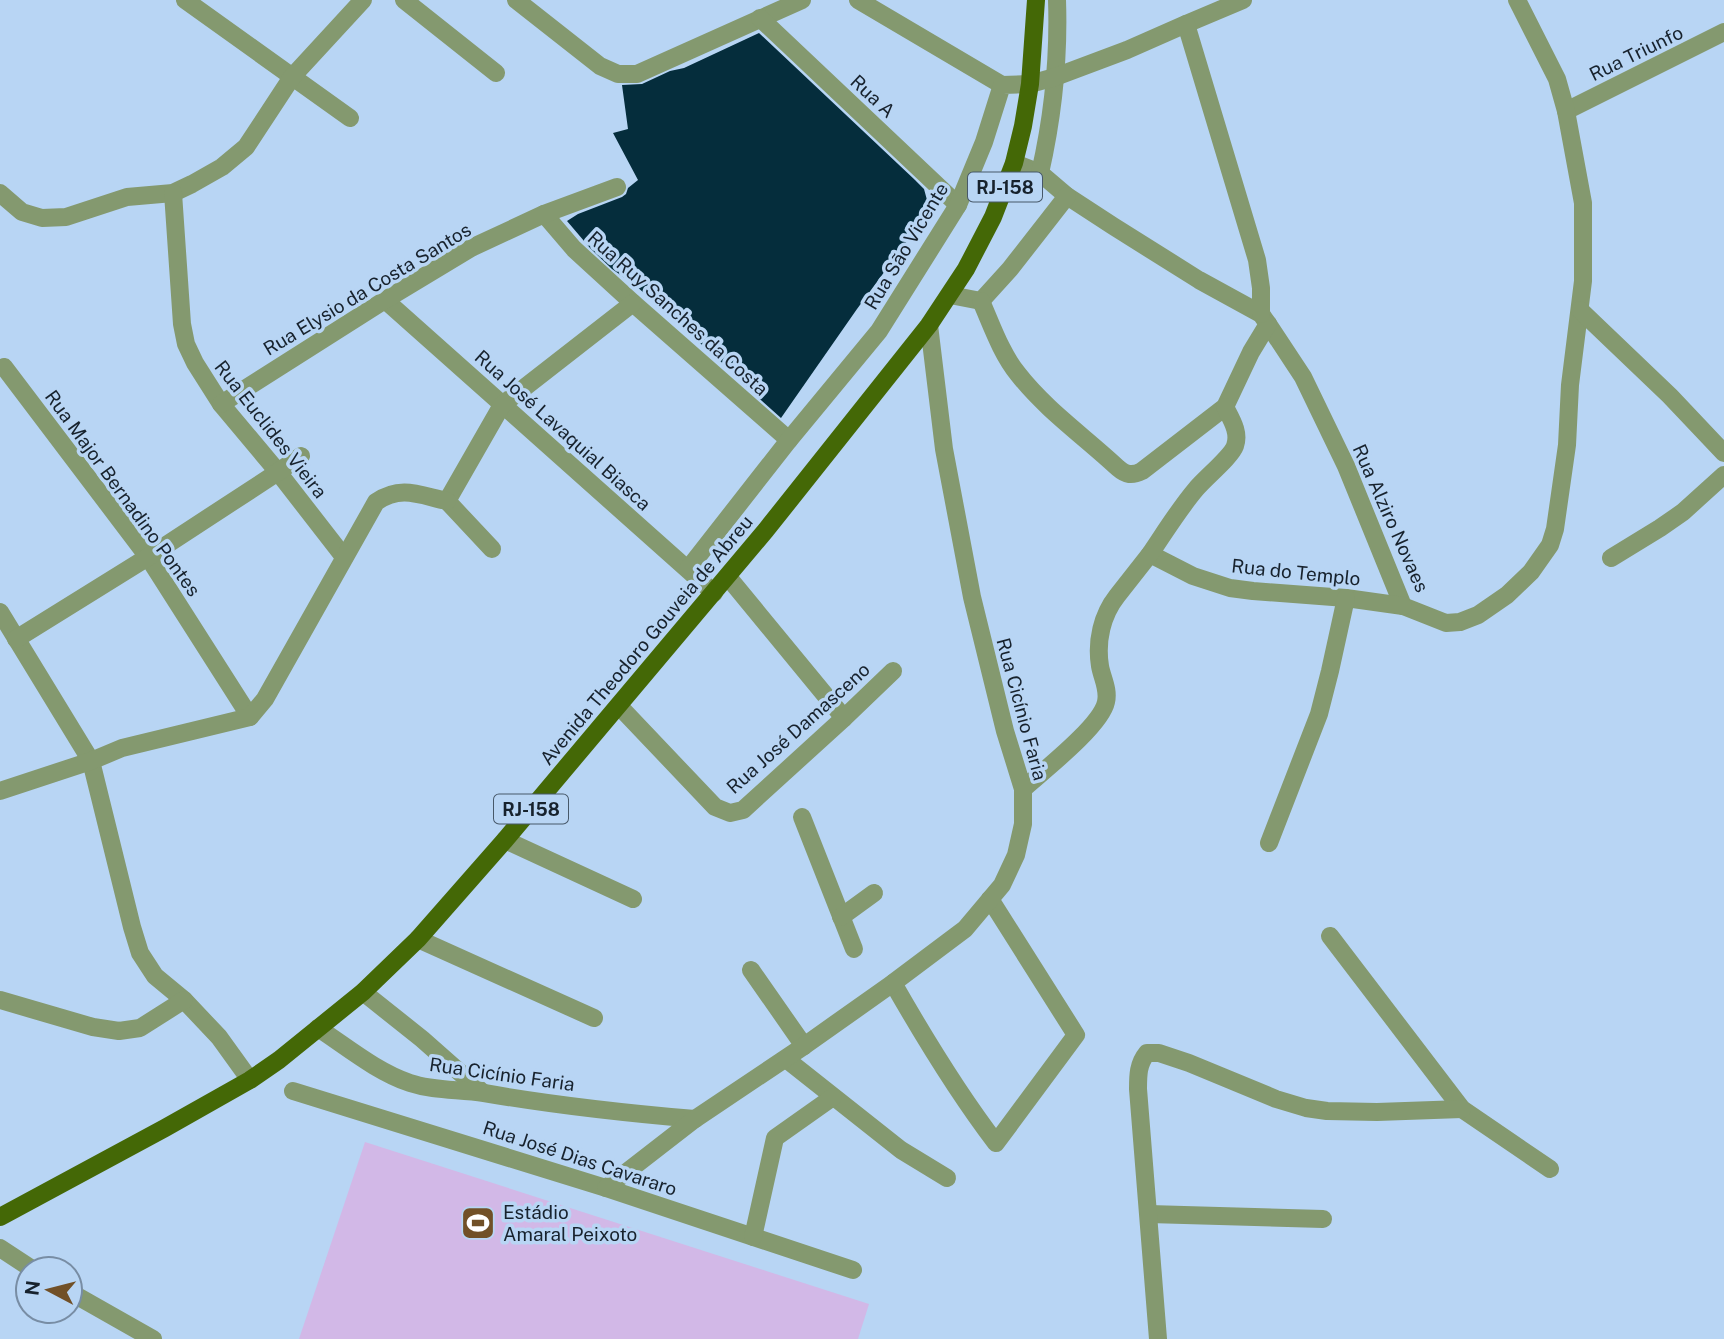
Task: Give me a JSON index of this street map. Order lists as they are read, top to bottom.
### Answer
{
  "streets": {
    "main road": ["RJ-158", "Avenida Theodoro Gouveia de Abreu"],
    "street": [
      "Rua Triunfo",
      "Rua A",
      "Rua São Vicente",
      "Rua Elysio da Costa Santos",
      "Rua Ruy Sanches da Costa",
      "Rua Euclides Vieira",
      "Rua José Lavaquial Biasca",
      "Rua Major Bernadino Pontes",
      "Rua Alziro Novaes",
      "Rua do Templo",
      "Rua Cicínio Faria",
      "Rua José Damasceno",
      "Rua José Dias Cavararo"
    ]
  },
  "crossings": [
    ["Rua Triunfo", "Rua Alziro Novaes"],
    ["Rua A", "Rua São Vicente"],
    ["Rua São Vicente", "Rua Ruy Sanches da Costa"],
    ["Rua São Vicente", "Rua José Lavaquial Biasca"],
    ["Rua Elysio da Costa Santos", "Rua Ruy Sanches da Costa"],
    ["Rua Elysio da Costa Santos", "Rua Euclides Vieira"],
    ["Rua Elysio da Costa Santos", "Rua José Lavaquial Biasca"],
    ["Rua José Lavaquial Biasca", "Avenida Theodoro Gouveia de Abreu"],
    ["Rua Alziro Novaes", "Rua do Templo"],
    ["Rua Alziro Novaes", "Avenida Theodoro Gouveia de Abreu"],
    ["Avenida Theodoro Gouveia de Abreu", "Rua Cicínio Faria"],
    ["Avenida Theodoro Gouveia de Abreu", "Rua José Damasceno"],
    ["Rua Cicínio Faria", "Rua José Dias Cavararo"]
  ],
  "places": {
    "sports": ["Estádio Amaral Peixoto"]
  },
  "north": "left"
}
